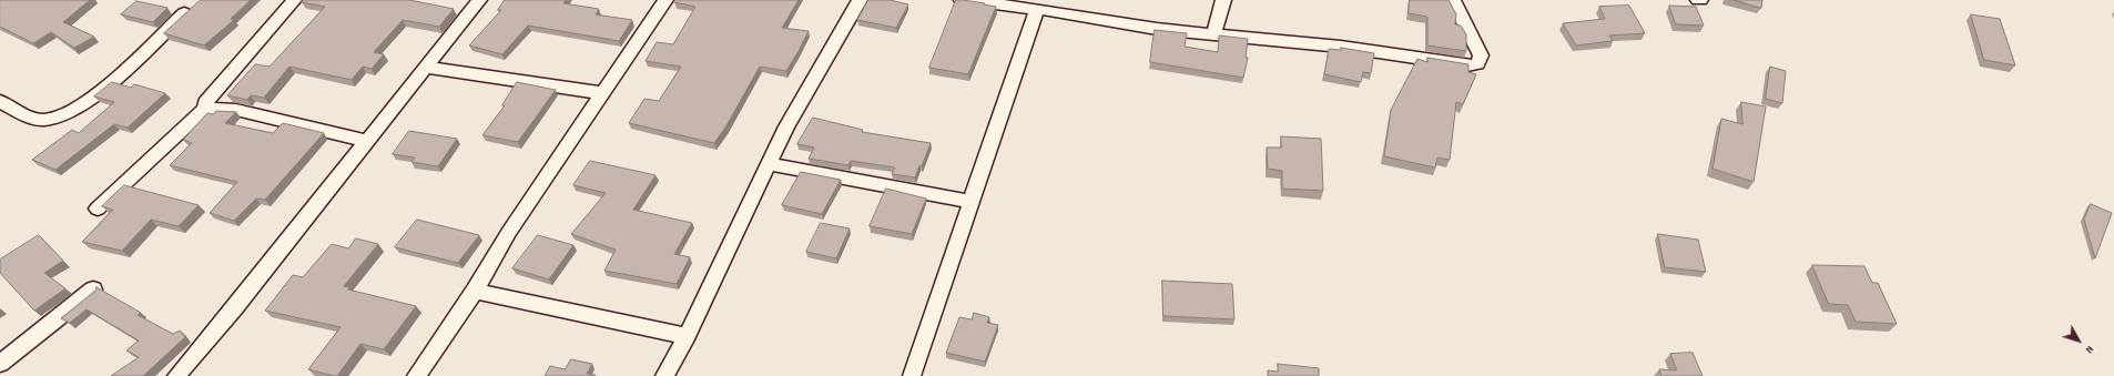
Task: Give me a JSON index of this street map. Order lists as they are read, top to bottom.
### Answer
{
  "north": "bottom right"
}
